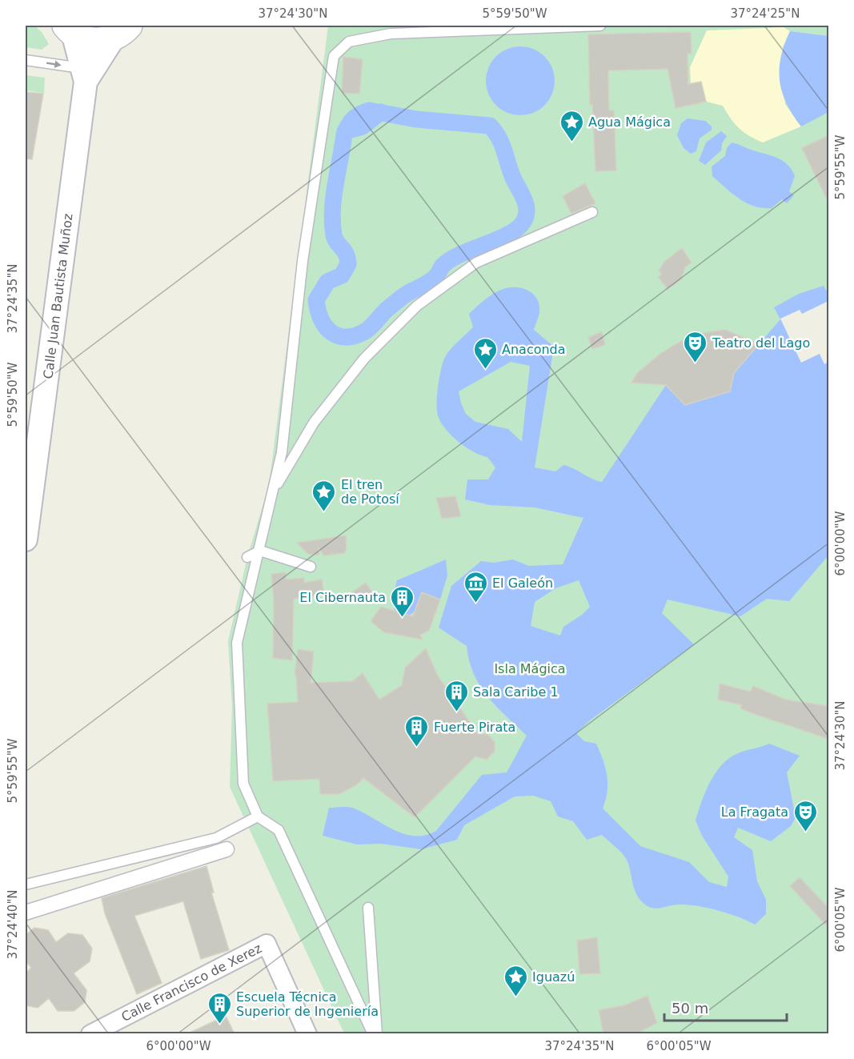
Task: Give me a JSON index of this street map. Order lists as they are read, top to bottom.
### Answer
{
  "streets": {
    "street": ["Calle Juan Bautista Muñoz", "Calle Francisco de Xerez"]
  },
  "parks": ["Isla Mágica"],
  "places": {
    "place": [
      "Agua Mágica",
      "Anaconda",
      "El tren de Potosí",
      "Iguazú"
    ],
    "theatre": ["Teatro del Lago", "La Fragata"],
    "museum": ["El Galeón"],
    "building": [
      "El Cibernauta",
      "Sala Caribe 1",
      "Fuerte Pirata",
      "Escuela Técnica Superior de Ingeniería"
    ]
  },
  "scale_bar": "50 m",
  "coordinates": [
    "37°24'30\"N",
    "5°59'50\"W",
    "37°24'25\"N",
    "5°59'55\"W",
    "37°24'35\"N",
    "6°00'00\"W",
    "6°00'05\"W",
    "37°24'40\"N"
  ]
}
